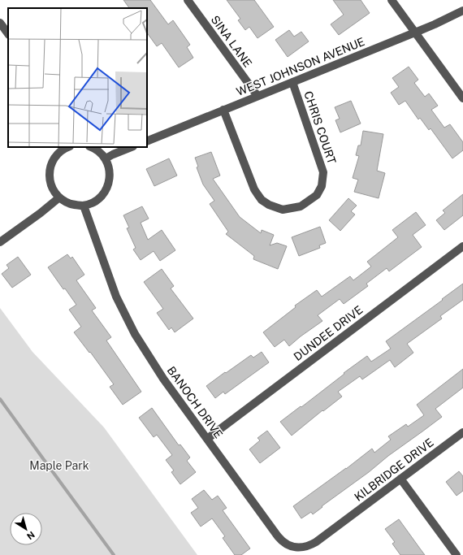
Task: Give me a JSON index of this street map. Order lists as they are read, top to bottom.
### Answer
{
  "streets": {
    "street": [
      "SINA LANE",
      "WEST JOHNSON AVENUE",
      "CHRIS COURT",
      "DUNDEE DRIVE",
      "BANOCH DRIVE",
      "KILBRIDGE DRIVE"
    ]
  },
  "crossings": [
    ["SINA LANE", "WEST JOHNSON AVENUE"],
    ["WEST JOHNSON AVENUE", "CHRIS COURT"],
    ["DUNDEE DRIVE", "BANOCH DRIVE"],
    ["BANOCH DRIVE", "KILBRIDGE DRIVE"]
  ],
  "parks": ["Maple Park"],
  "north": "bottom right"
}
